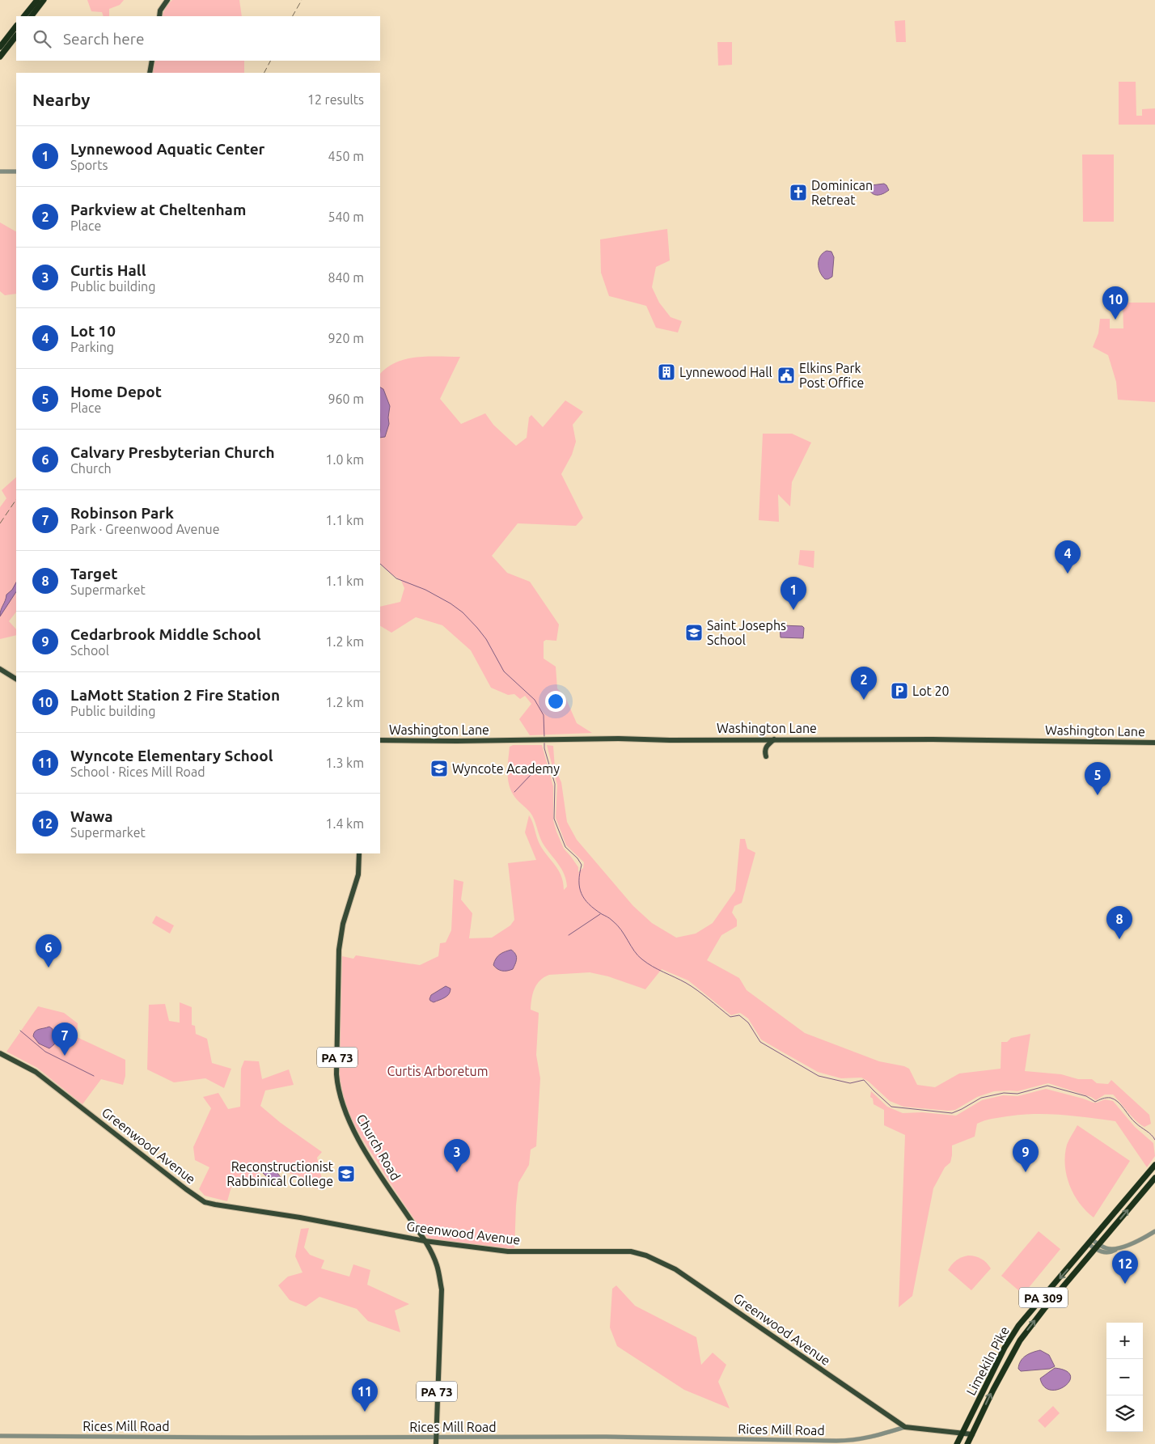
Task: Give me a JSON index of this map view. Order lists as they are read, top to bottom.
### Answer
{
  "streets": {
    "highway": ["PA 309", "Limekiln Pike"],
    "main road": [
      "Washington Lane",
      "PA 73",
      "Greenwood Avenue",
      "Church Road"
    ],
    "street": ["Rices Mill Road"]
  },
  "crossings": [
    ["Greenwood Avenue", "Church Road"],
    ["Greenwood Avenue", "Limekiln Pike"],
    ["Greenwood Avenue", "Rices Mill Road"],
    ["Church Road", "Rices Mill Road"],
    ["PA 309", "Limekiln Pike"]
  ],
  "parks": ["Curtis Arboretum"],
  "places": {
    "church": ["Dominican Retreat"],
    "building": ["Lynnewood Hall"],
    "public building": ["Elkins Park Post Office"],
    "school or university": ["Saint Josephs School", "Wyncote Academy", "Reconstructionist Rabbinical College"],
    "parking": ["Lot 20"]
  },
  "page": {
    "search": "Search here",
    "heading": ["Nearby", "12 results"],
    "list": [
      {
        "mark": "1",
        "name": "Lynnewood Aquatic Center",
        "note": "Sports",
        "value": "450 m"
      },
      {
        "mark": "2",
        "name": "Parkview at Cheltenham",
        "note": "Place",
        "value": "540 m"
      },
      {
        "mark": "3",
        "name": "Curtis Hall",
        "note": "Public building",
        "value": "840 m"
      },
      {
        "mark": "4",
        "name": "Lot 10",
        "note": "Parking",
        "value": "920 m"
      },
      {
        "mark": "5",
        "name": "Home Depot",
        "note": "Place",
        "value": "960 m"
      },
      {
        "mark": "6",
        "name": "Calvary Presbyterian Church",
        "note": "Church",
        "value": "1.0 km"
      },
      {
        "mark": "7",
        "name": "Robinson Park",
        "note": "Park · Greenwood Avenue",
        "value": "1.1 km"
      },
      {
        "mark": "8",
        "name": "Target",
        "note": "Supermarket",
        "value": "1.1 km"
      },
      {
        "mark": "9",
        "name": "Cedarbrook Middle School",
        "note": "School",
        "value": "1.2 km"
      },
      {
        "mark": "10",
        "name": "LaMott Station 2 Fire Station",
        "note": "Public building",
        "value": "1.2 km"
      },
      {
        "mark": "11",
        "name": "Wyncote Elementary School",
        "note": "School · Rices Mill Road",
        "value": "1.3 km"
      },
      {
        "mark": "12",
        "name": "Wawa",
        "note": "Supermarket",
        "value": "1.4 km"
      }
    ],
    "pins": [
      "10",
      "4",
      "1",
      "2",
      "5",
      "8",
      "6",
      "7",
      "3",
      "9",
      "12",
      "11"
    ],
    "map_buttons": ["+", "−"]
  }
}
